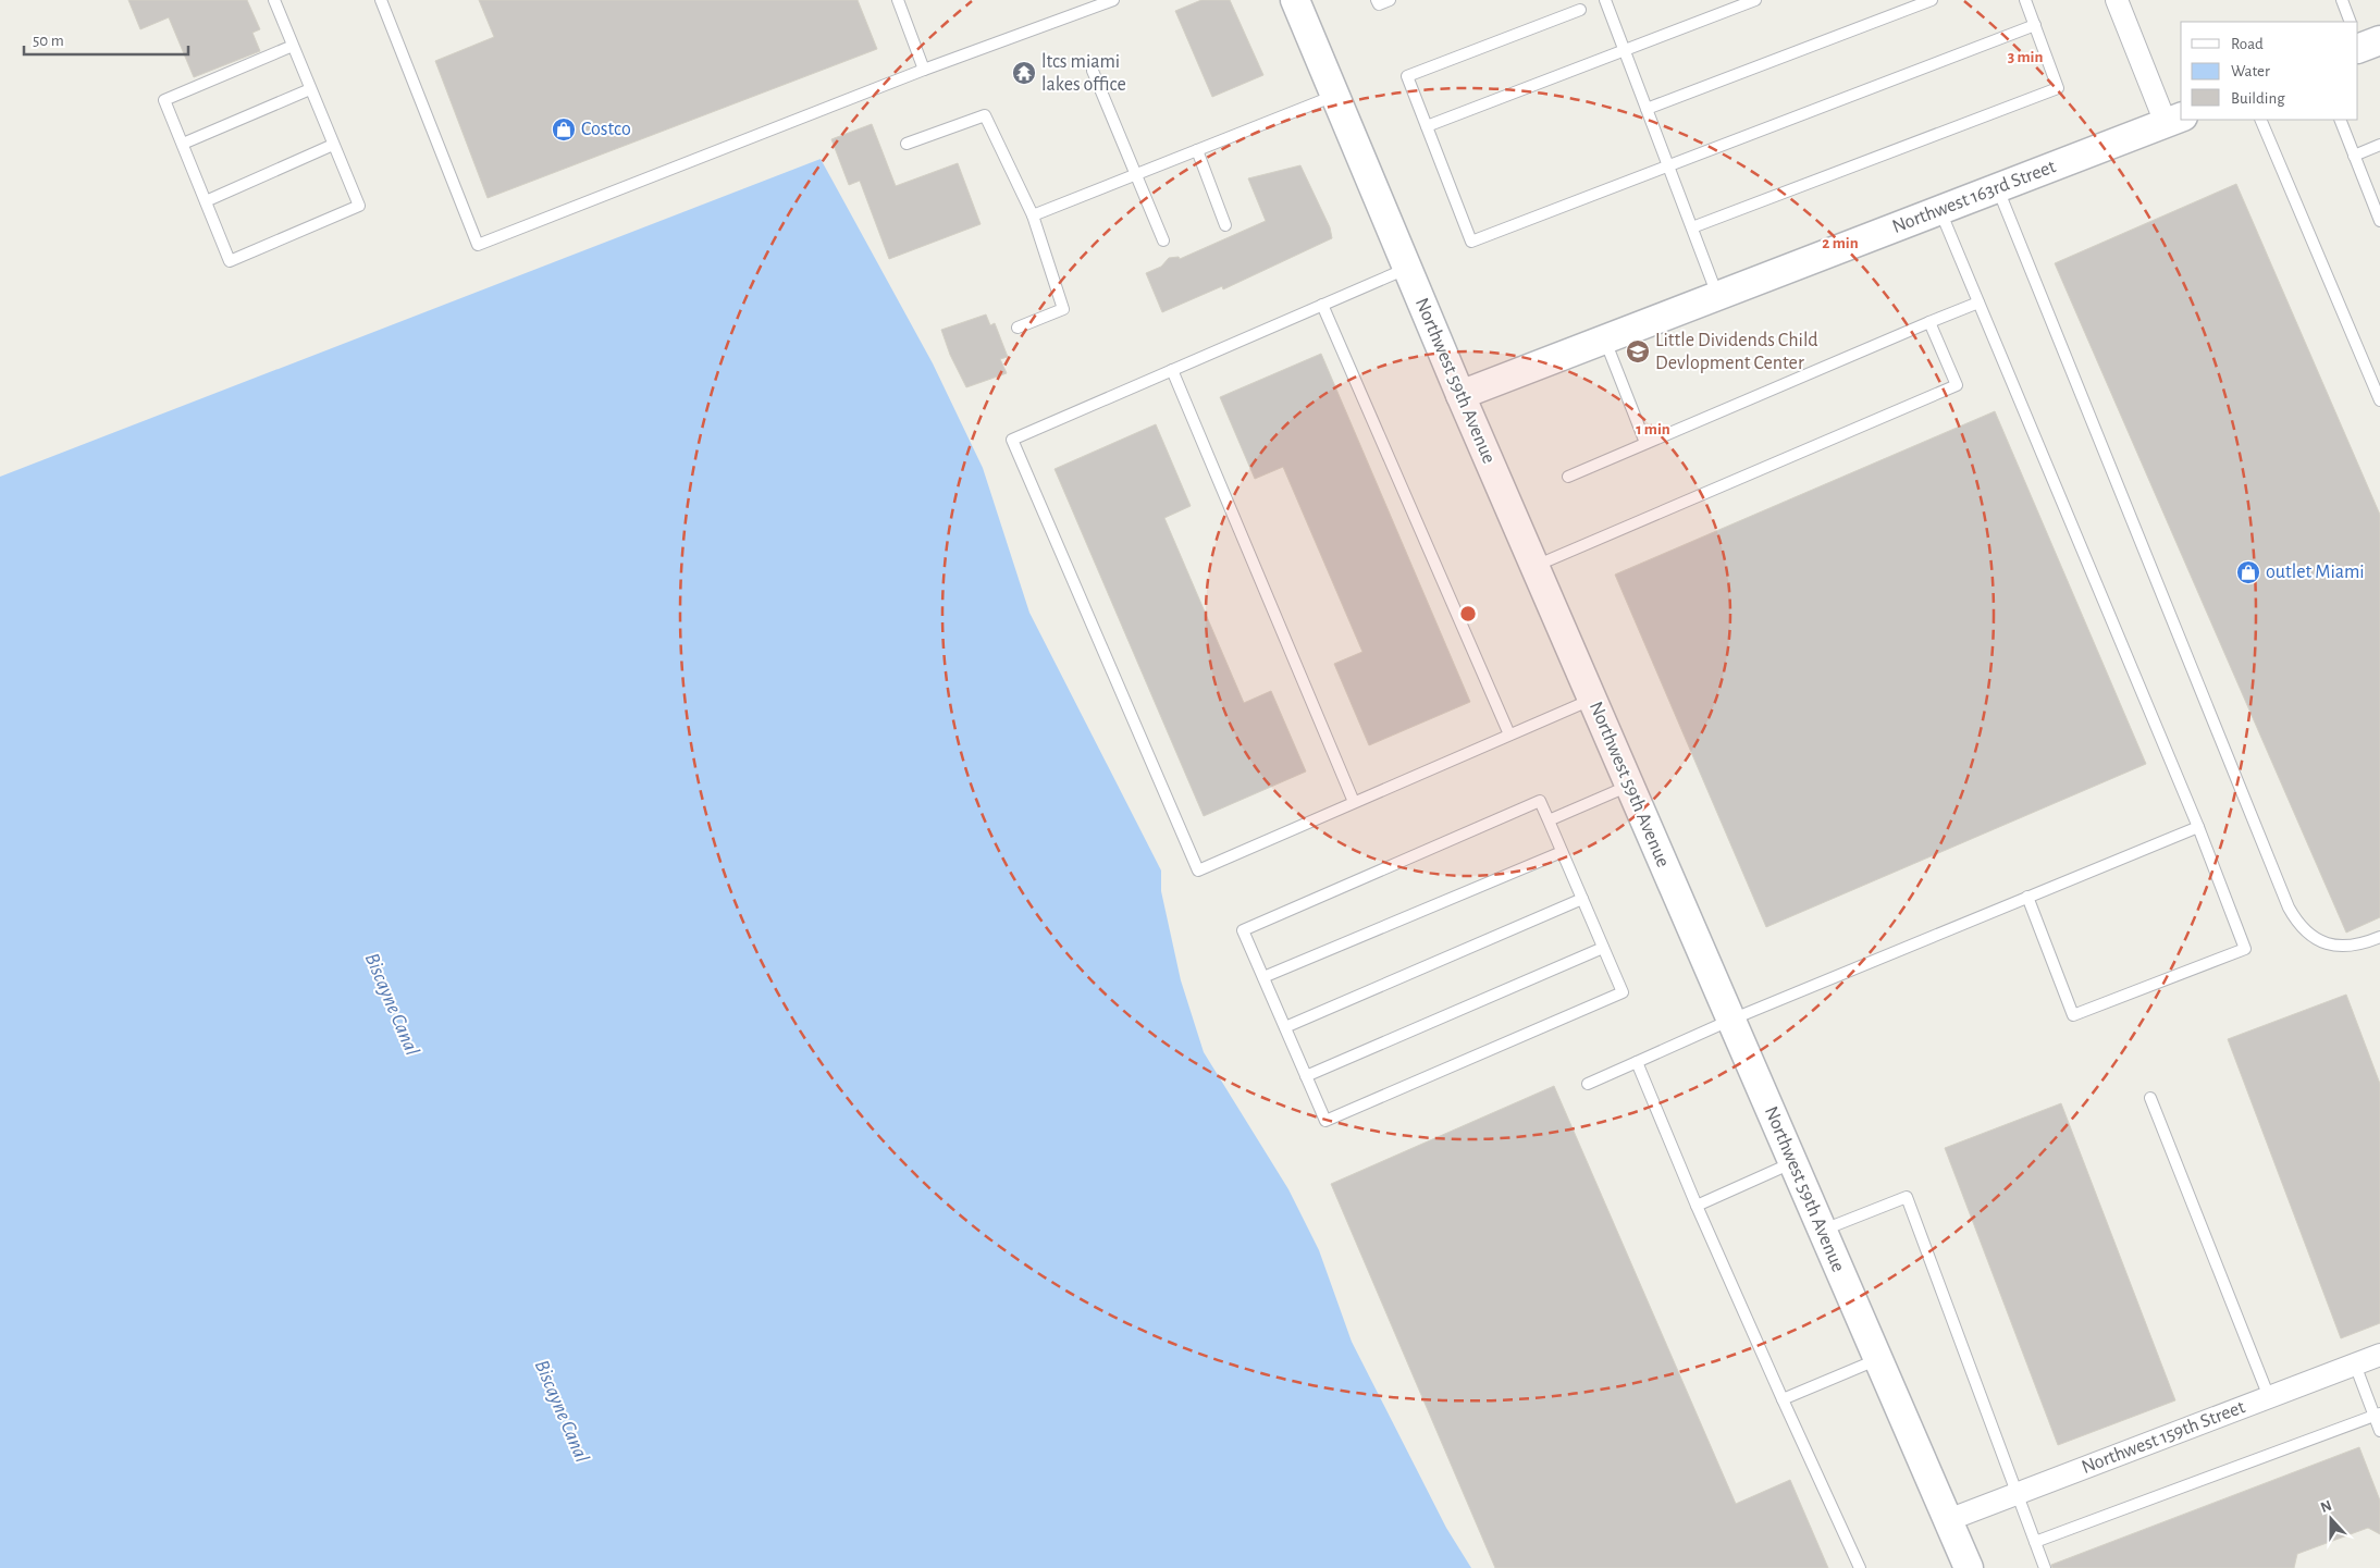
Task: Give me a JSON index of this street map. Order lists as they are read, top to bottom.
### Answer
{
  "streets": {
    "street": ["Northwest 163rd Street", "Northwest 59th Avenue", "Northwest 159th Street"]
  },
  "crossings": [
    ["Northwest 163rd Street", "Northwest 59th Avenue"],
    ["Northwest 59th Avenue", "Northwest 159th Street"]
  ],
  "water": ["Biscayne Canal"],
  "places": {
    "temple": ["ltcs miami lakes office"],
    "shop": ["Costco", "outlet Miami"],
    "school or university": ["Little Dividends Child Devlopment Center"]
  },
  "legend": ["Road", "Water", "Building"],
  "scale_bar": "50 m",
  "north": "top",
  "rings": ["3 min", "2 min", "1 min"]
}
